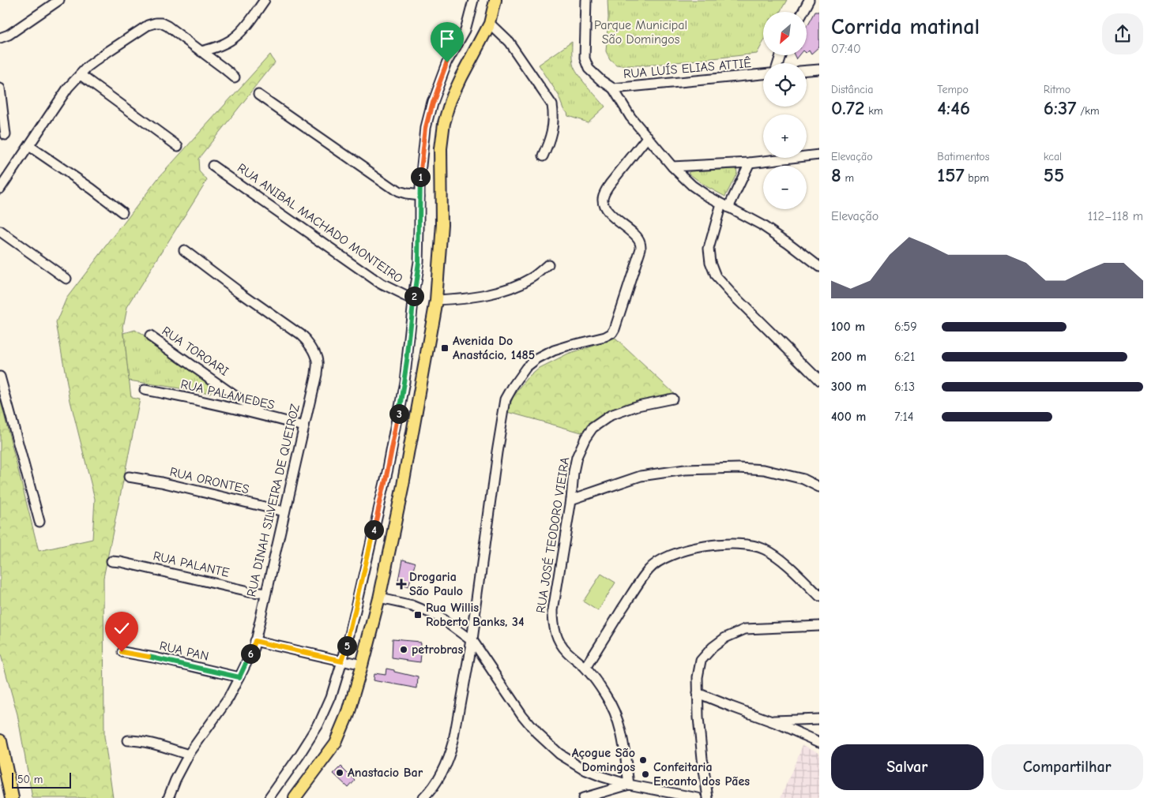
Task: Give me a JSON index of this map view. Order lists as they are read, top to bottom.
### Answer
{
  "streets": {
    "street": [
      "RUA LUÍS ELIAS ATTIÊ",
      "RUA ANIBAL MACHADO MONTEIRO",
      "RUA TOROARI",
      "RUA PALAMEDES",
      "RUA ORONTES",
      "RUA DINAH SILVEIRA DE QUEIROZ",
      "RUA JOSÉ TEODORO VIEIRA",
      "RUA PALANTE",
      "RUA PAN"
    ]
  },
  "crossings": [
    ["RUA TOROARI", "RUA PALAMEDES"],
    ["RUA PALAMEDES", "RUA DINAH SILVEIRA DE QUEIROZ"],
    ["RUA ORONTES", "RUA DINAH SILVEIRA DE QUEIROZ"],
    ["RUA DINAH SILVEIRA DE QUEIROZ", "RUA PALANTE"],
    ["RUA DINAH SILVEIRA DE QUEIROZ", "RUA PAN"]
  ],
  "parks": ["Parque Municipal São Domingos"],
  "places": {
    "transit": ["Avenida Do Anastácio, 1485", "Rua Willis Roberto Banks, 34"],
    "health": ["Drogaria São Paulo"],
    "other": [
      "petrobras",
      "Açogue São Domingos",
      "Anastacio Bar",
      "Confeitaria Encanto dos Pães"
    ]
  },
  "scale_bar": "50 m",
  "north": "bottom left",
  "page": {
    "heading": ["Corrida matinal", "07:40"],
    "map_buttons": ["+", "−"],
    "stats": [
      ["Distância", "0.72 km"],
      ["Tempo", "4:46"],
      ["Ritmo", "6:37 /km"],
      ["Elevação", "8 m"],
      ["Batimentos", "157 bpm"],
      ["kcal", "55"]
    ],
    "pins": [
      "1",
      "2",
      "3",
      "4",
      "5",
      "6"
    ],
    "chart": ["Elevação", "112–118 m"],
    "list": [
      {
        "name": "100 m",
        "note": "6:59"
      },
      {
        "name": "200 m",
        "note": "6:21"
      },
      {
        "name": "300 m",
        "note": "6:13"
      },
      {
        "name": "400 m",
        "note": "7:14"
      }
    ],
    "buttons": ["Salvar", "Compartilhar"],
    "scale": "50 m"
  }
}
